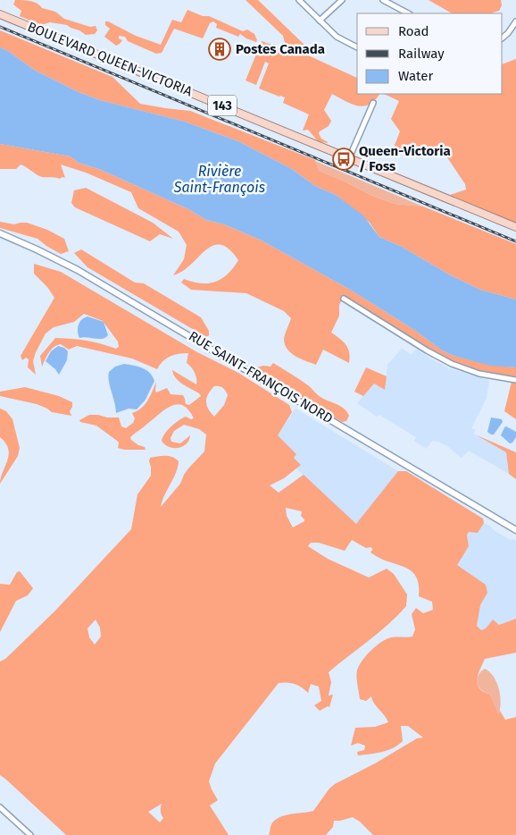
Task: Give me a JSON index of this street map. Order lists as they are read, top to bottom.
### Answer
{
  "streets": {
    "main road": ["BOULEVARD QUEEN-VICTORIA", "143"],
    "street": ["RUE SAINT-FRANÇOIS NORD"]
  },
  "water": ["Rivière Saint-François"],
  "places": {
    "building": ["Postes Canada"],
    "bus stop": ["Queen-Victoria / Foss"]
  },
  "legend": ["Road", "Railway", "Water"]
}
